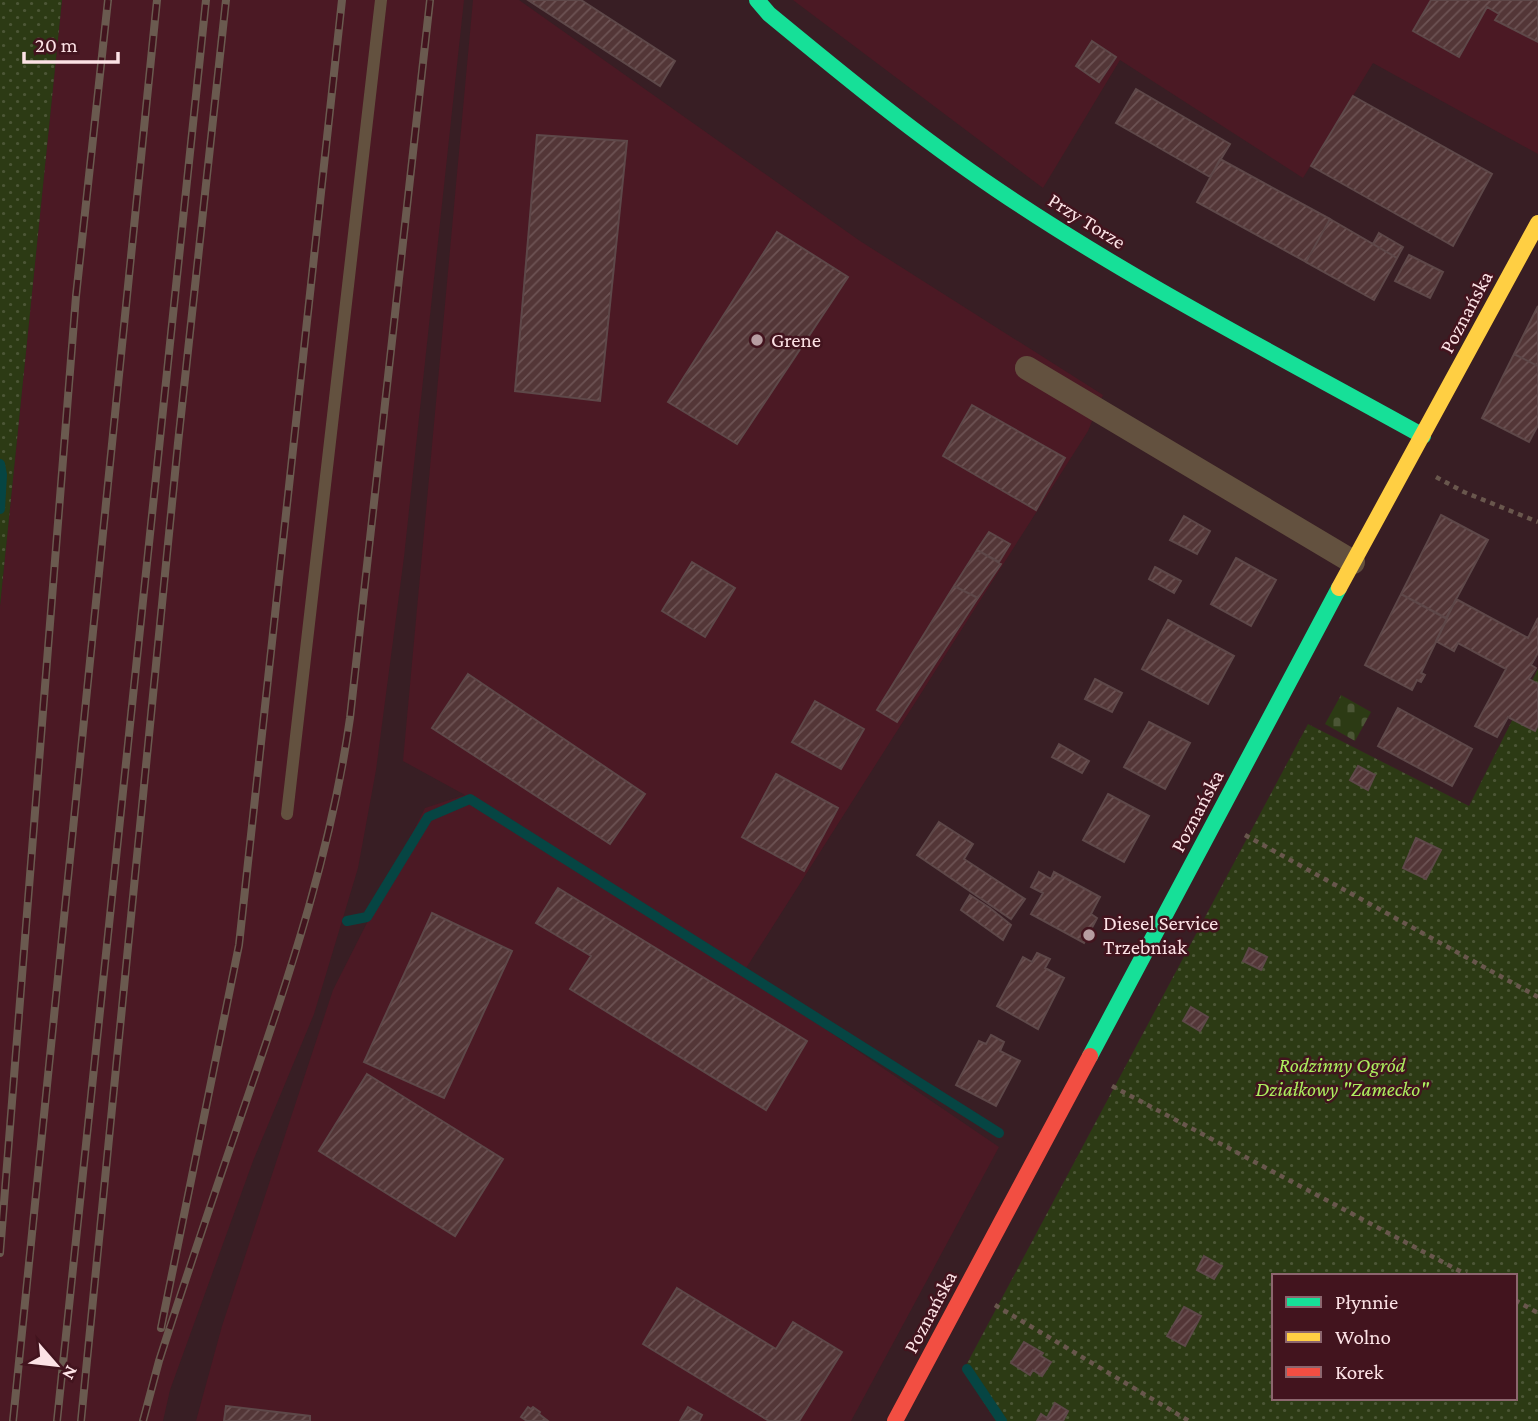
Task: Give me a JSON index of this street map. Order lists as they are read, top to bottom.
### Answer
{
  "streets": {
    "street": ["Przy Torze", "Poznańska"]
  },
  "crossings": [
    ["Przy Torze", "Poznańska"]
  ],
  "parks": ["Rodzinny Ogród Działkowy \"Zamecko\""],
  "places": ["Grene", "Diesel Service Trzebniak"],
  "legend": ["Płynnie", "Wolno", "Korek"],
  "scale_bar": "20 m",
  "north": "bottom right"
}
